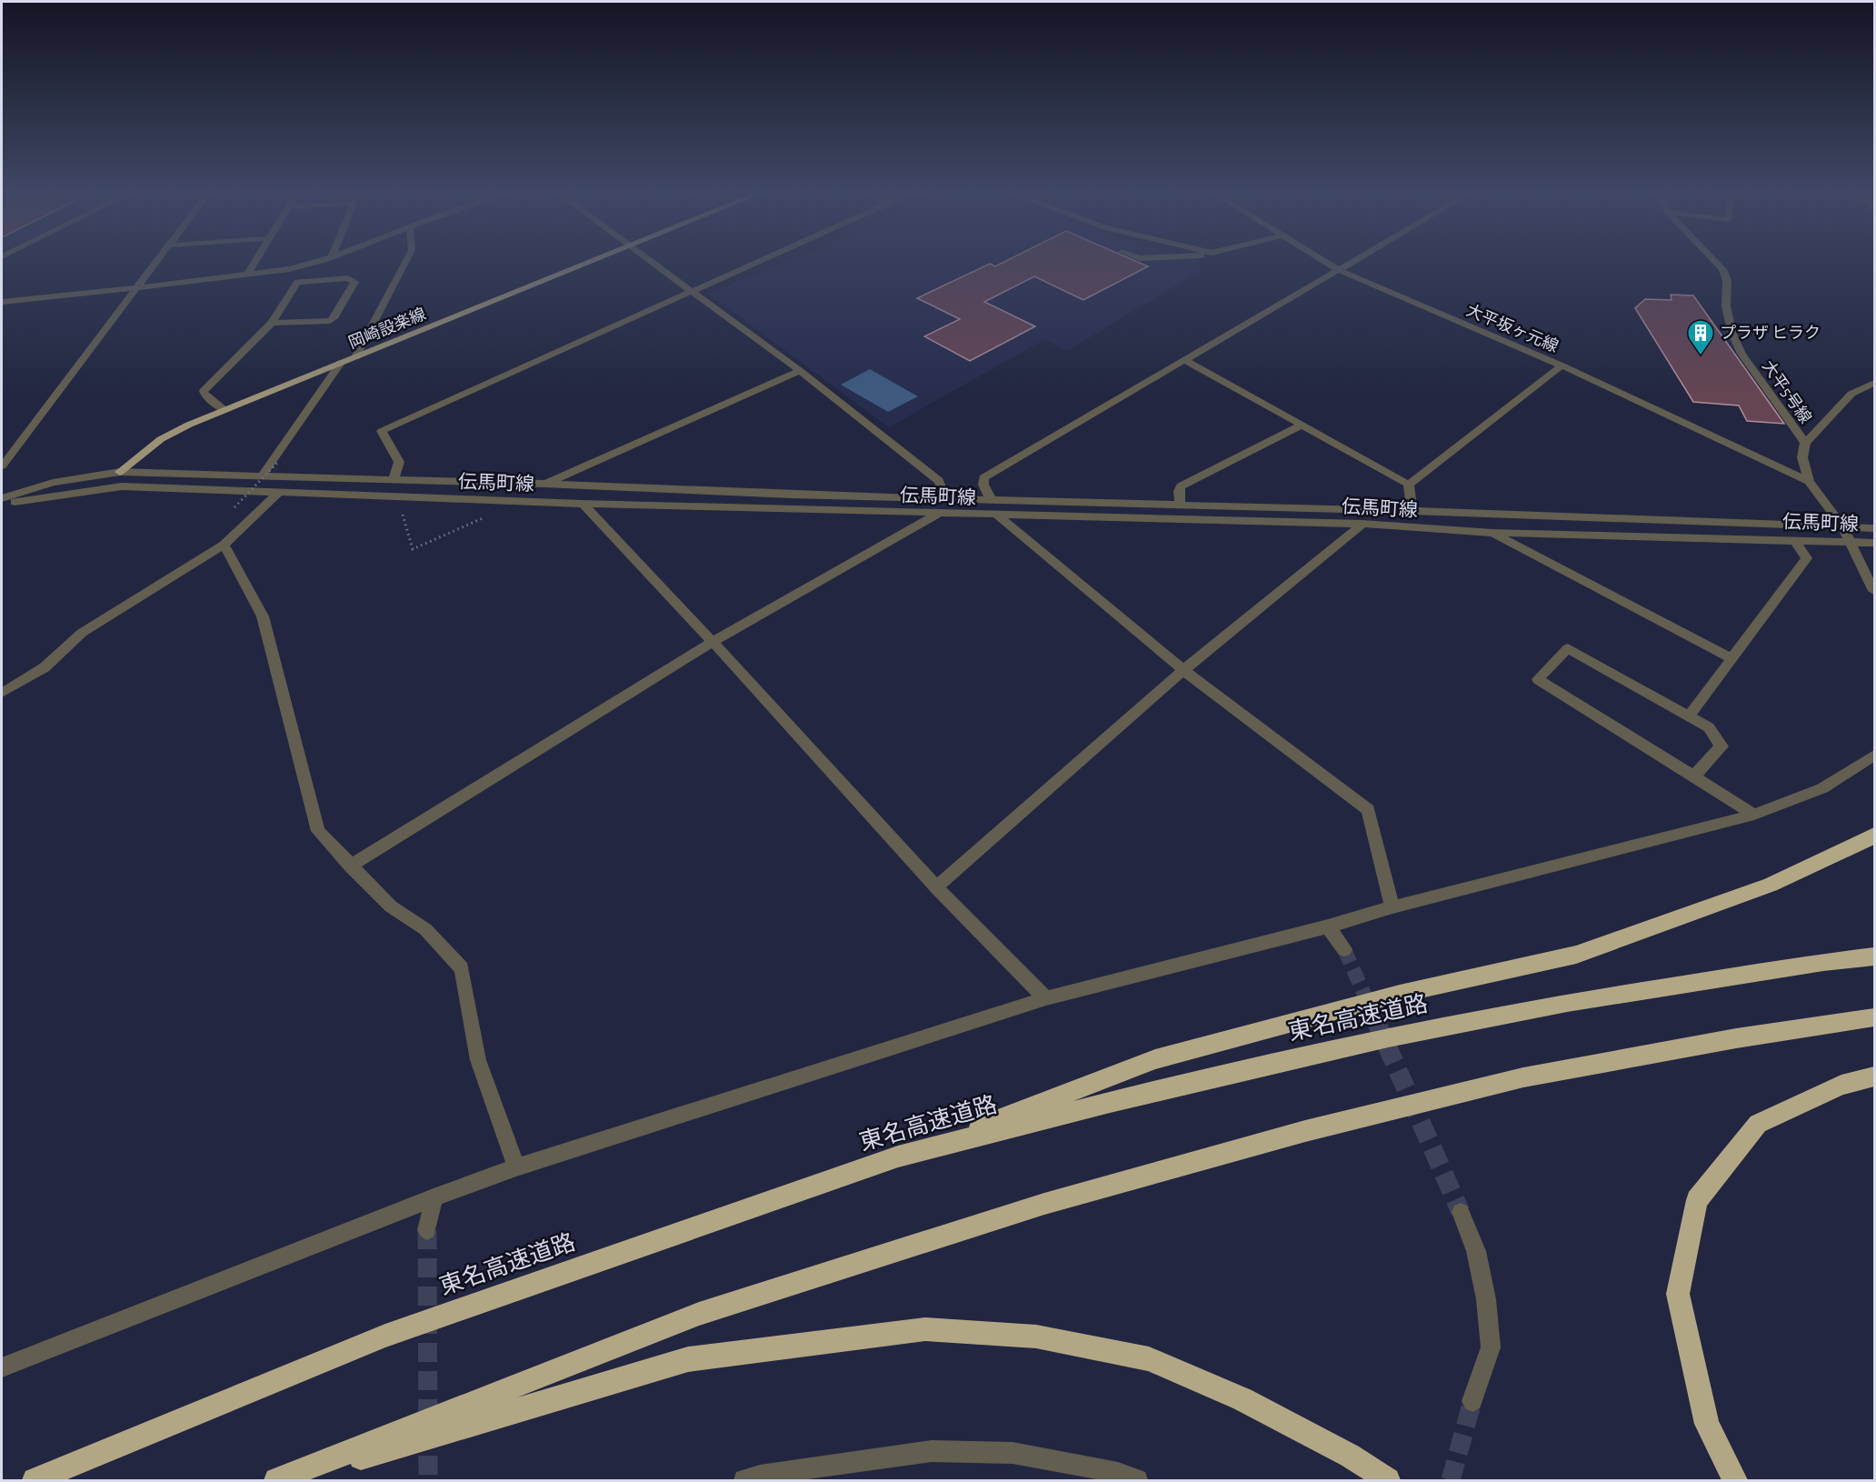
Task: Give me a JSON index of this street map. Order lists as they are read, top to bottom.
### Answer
{
  "streets": {
    "highway": ["東名高速道路"],
    "main road": ["岡崎設楽線"],
    "street": ["大平坂ヶ元線", "大平5号線", "伝馬町線"]
  },
  "crossings": [
    ["岡崎設楽線", "伝馬町線"]
  ],
  "places": {
    "building": ["プラザ ヒラク"]
  }
}
